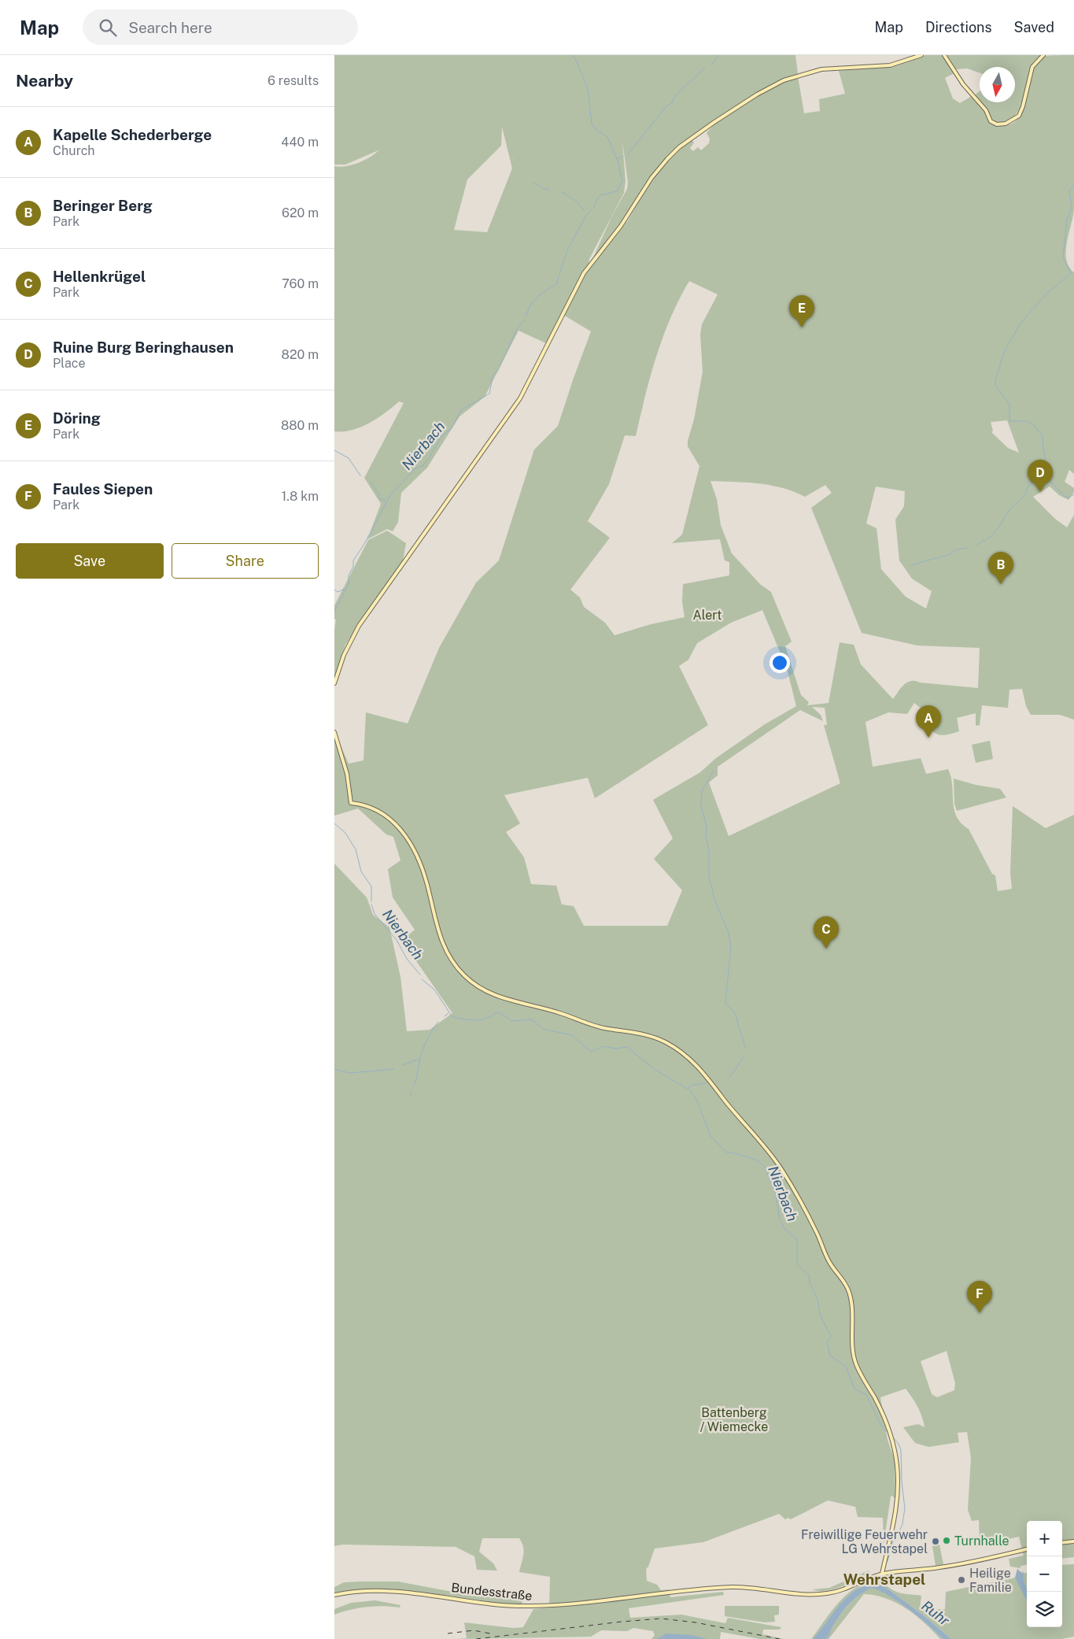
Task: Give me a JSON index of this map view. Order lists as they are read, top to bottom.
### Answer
{
  "streets": {
    "main road": ["Bundesstraße"]
  },
  "districts": ["Wehrstapel"],
  "water": ["Nierbach", "Ruhr"],
  "parks": ["Alert", "Battenberg / Wiemecke"],
  "places": ["Turnhalle", "Freiwillige Feuerwehr LG Wehrstapel", "Heilige Familie"],
  "north": "bottom",
  "page": {
    "header": "Map",
    "search": "Search here",
    "nav": ["Map", "Directions", "Saved"],
    "heading": ["Nearby", "6 results"],
    "list": [
      {
        "mark": "A",
        "name": "Kapelle Schederberge",
        "note": "Church",
        "value": "440 m"
      },
      {
        "mark": "B",
        "name": "Beringer Berg",
        "note": "Park",
        "value": "620 m"
      },
      {
        "mark": "C",
        "name": "Hellenkrügel",
        "note": "Park",
        "value": "760 m"
      },
      {
        "mark": "D",
        "name": "Ruine Burg Beringhausen",
        "note": "Place",
        "value": "820 m"
      },
      {
        "mark": "E",
        "name": "Döring",
        "note": "Park",
        "value": "880 m"
      },
      {
        "mark": "F",
        "name": "Faules Siepen",
        "note": "Park",
        "value": "1.8 km"
      }
    ],
    "pins": [
      "E",
      "D",
      "B",
      "A",
      "C",
      "F"
    ],
    "buttons": ["Save", "Share"],
    "map_buttons": ["+", "−"]
  }
}
